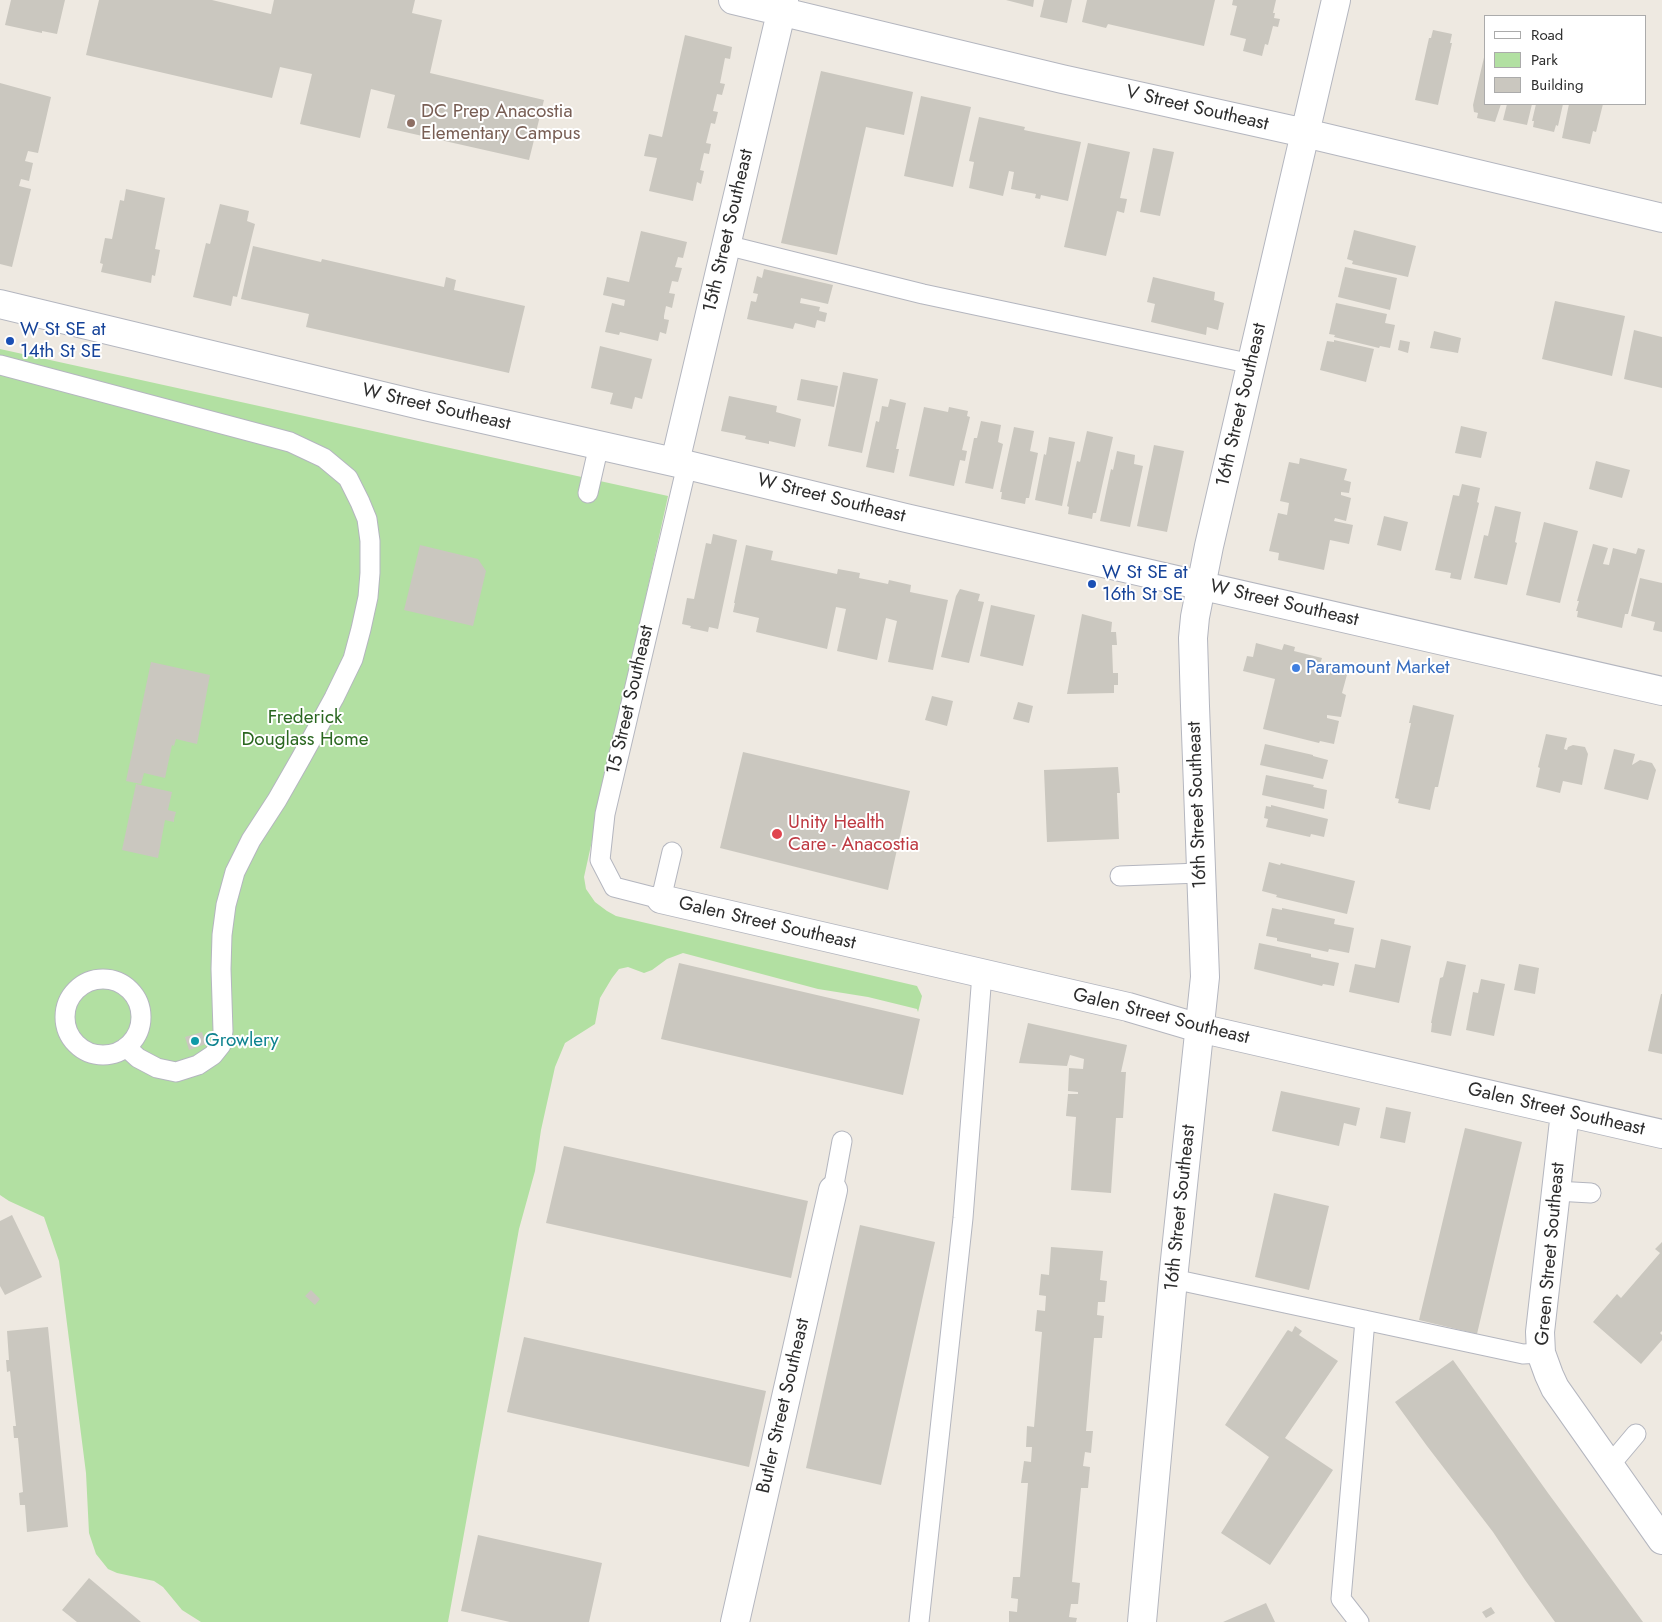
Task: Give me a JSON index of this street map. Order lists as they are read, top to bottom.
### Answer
{
  "streets": {
    "street": [
      "V Street Southeast",
      "15th Street Southeast",
      "16th Street Southeast",
      "W Street Southeast",
      "Galen Street Southeast",
      "Green Street Southeast",
      "Butler Street Southeast"
    ],
    "lane": ["15 Street Southeast"]
  },
  "crossings": [
    ["V Street Southeast", "15th Street Southeast"],
    ["V Street Southeast", "16th Street Southeast"],
    ["15th Street Southeast", "W Street Southeast"],
    ["15th Street Southeast", "15 Street Southeast"],
    ["16th Street Southeast", "W Street Southeast"],
    ["16th Street Southeast", "Galen Street Southeast"],
    ["W Street Southeast", "15 Street Southeast"],
    ["15 Street Southeast", "Galen Street Southeast"],
    ["Galen Street Southeast", "Green Street Southeast"]
  ],
  "parks": ["Frederick Douglass Home"],
  "places": [
    "DC Prep Anacostia Elementary Campus",
    "W St SE at 14th St SE",
    "W St SE at 16th St SE",
    "Paramount Market",
    "Unity Health Care - Anacostia",
    "Growlery"
  ],
  "legend": ["Road", "Park", "Building"]
}
